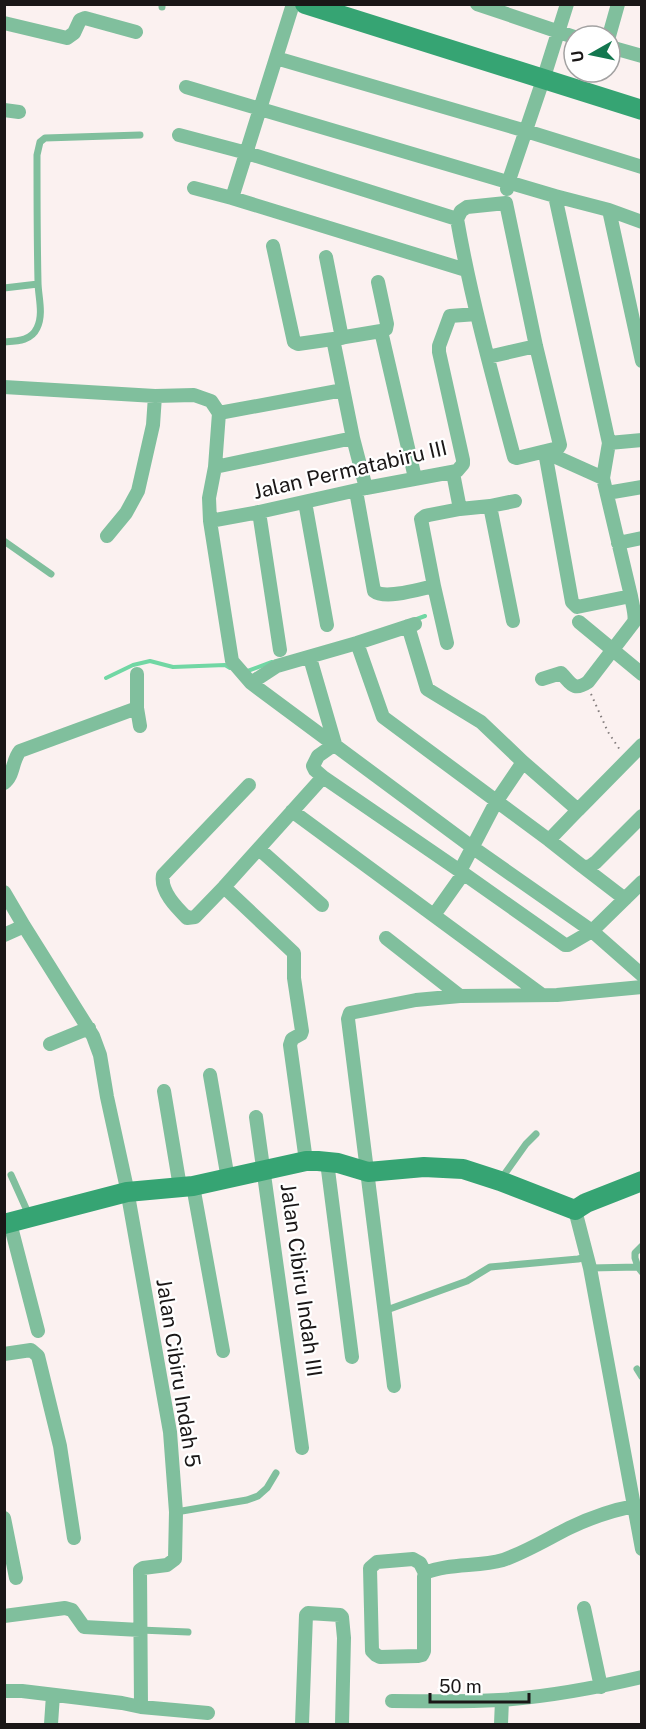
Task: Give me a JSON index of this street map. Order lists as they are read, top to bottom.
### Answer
{
  "streets": {
    "street": ["Jalan Permatabiru III", "Jalan Cibiru Indah III", "Jalan Cibiru Indah 5"]
  },
  "scale_bar": "50 m",
  "north": "left"
}
